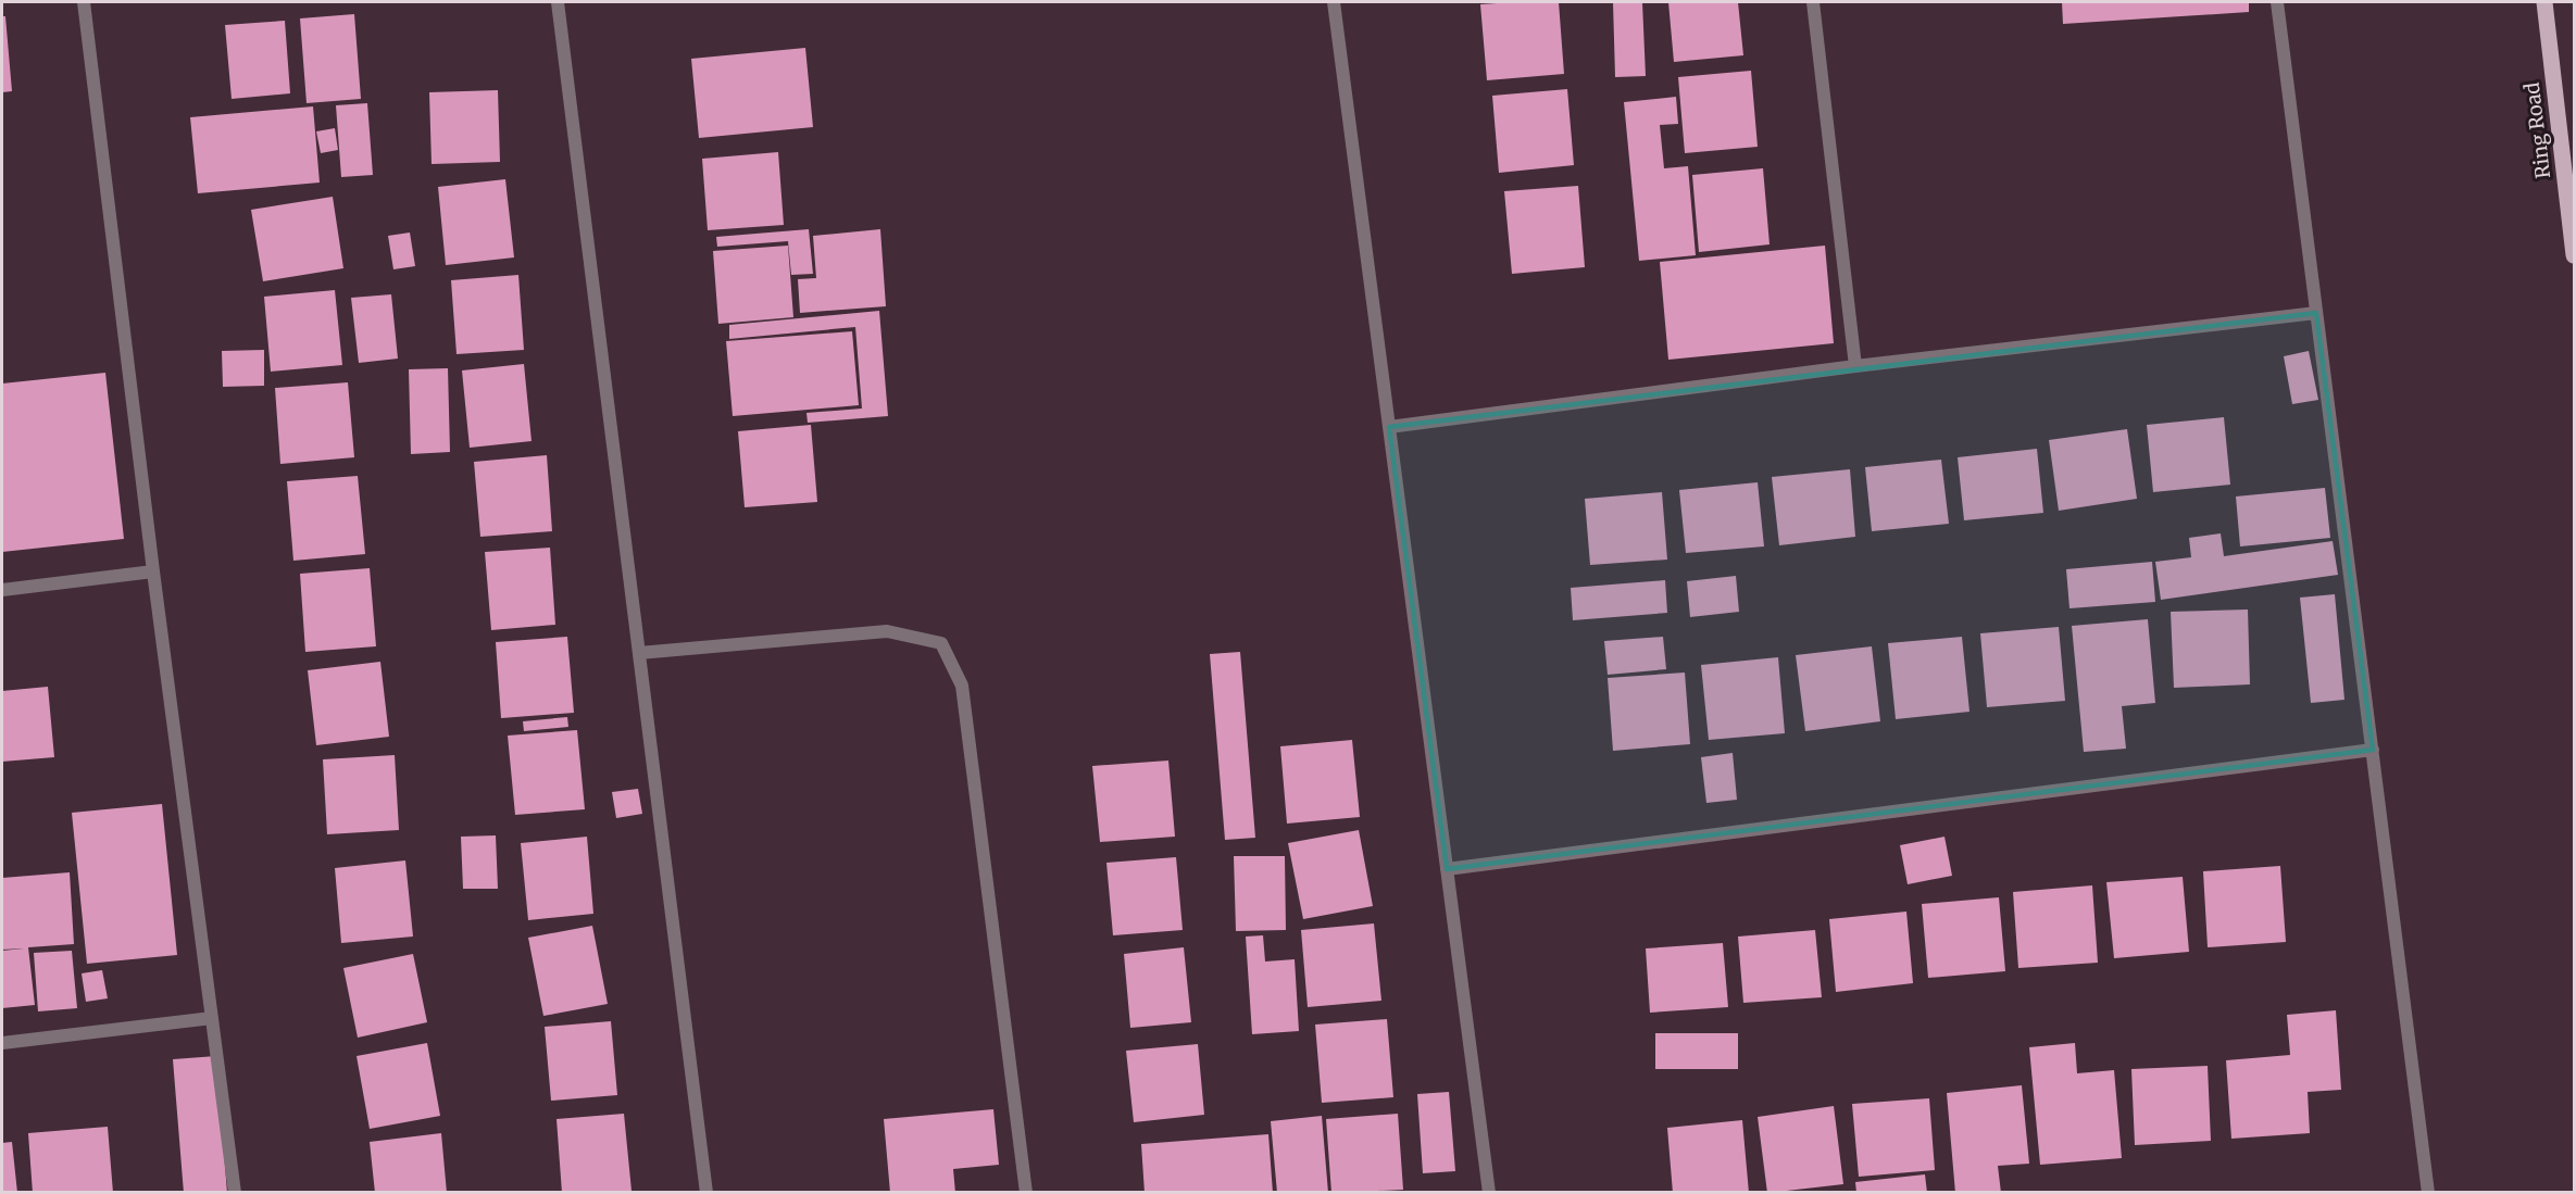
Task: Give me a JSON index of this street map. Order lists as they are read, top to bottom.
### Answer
{
  "streets": {
    "main road": ["Ring Road"]
  }
}
